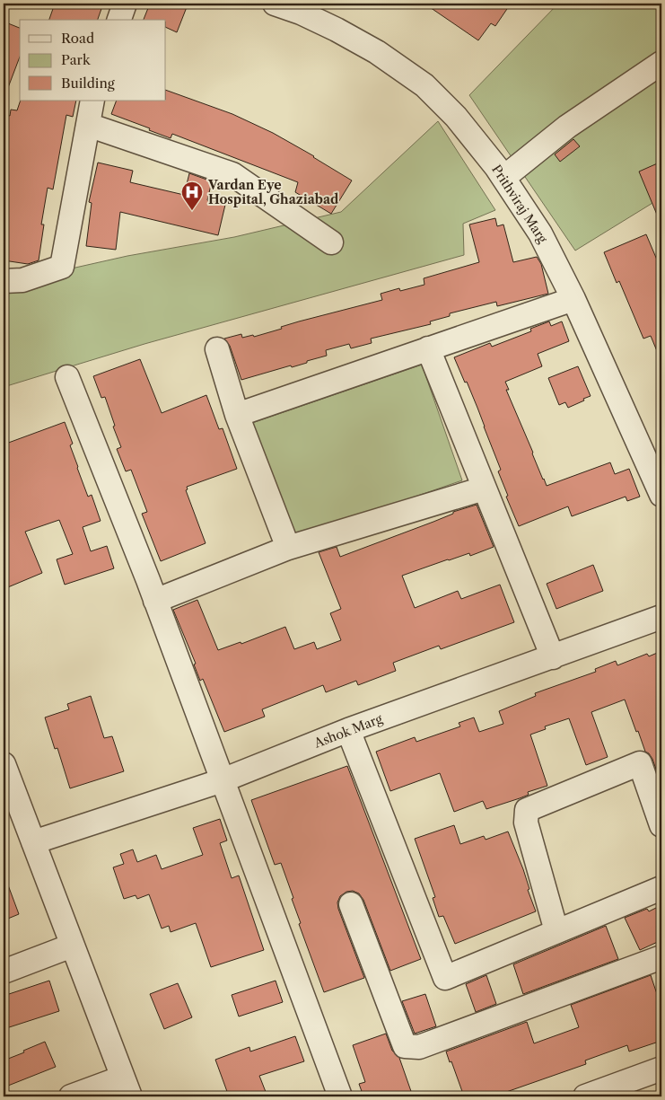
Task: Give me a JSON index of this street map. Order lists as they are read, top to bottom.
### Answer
{
  "streets": {
    "street": ["Prithviraj Marg", "Ashok Marg"]
  },
  "places": {
    "hospital": ["Vardan Eye Hospital, Ghaziabad"]
  },
  "legend": ["Road", "Park", "Building"]
}
